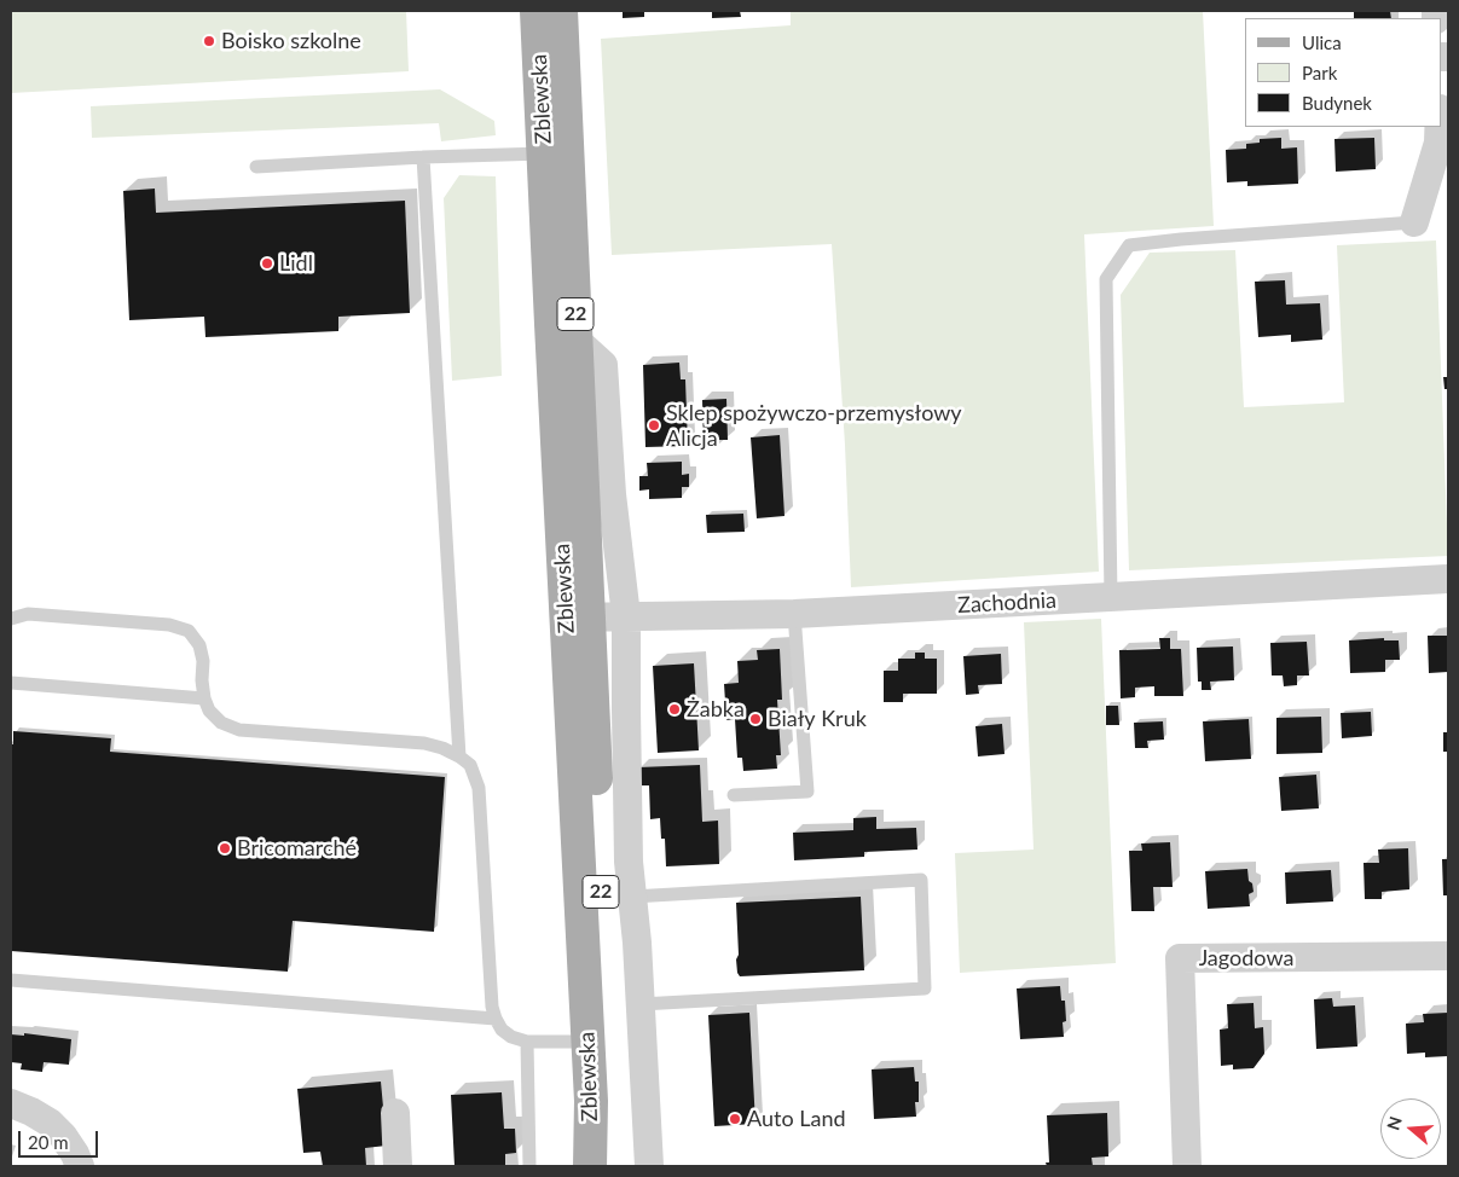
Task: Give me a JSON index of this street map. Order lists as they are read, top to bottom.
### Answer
{
  "streets": {
    "main road": ["Zblewska", "22"],
    "street": ["Zachodnia", "Jagodowa"]
  },
  "crossings": [
    ["Zblewska", "Zachodnia"]
  ],
  "places": [
    "Boisko szkolne",
    "Lidl",
    "Sklep spożywczo-przemysłowy Alicja",
    "Żabka",
    "Biały Kruk",
    "Bricomarché",
    "Auto Land"
  ],
  "legend": ["Ulica", "Park", "Budynek"],
  "scale_bar": "20 m",
  "north": "left"
}
